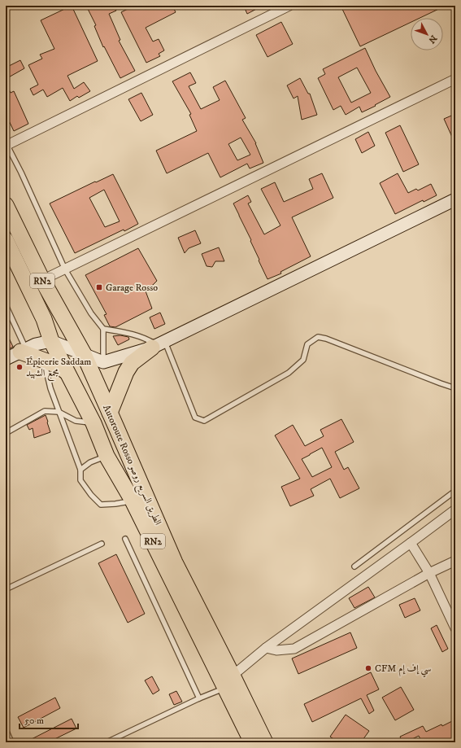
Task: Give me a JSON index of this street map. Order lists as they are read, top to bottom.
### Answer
{
  "streets": {
    "highway": ["RN2", "Autoroute Rosso الطريق السريع روصو"]
  },
  "places": {
    "transit": ["Garage Rosso"],
    "other": ["Épicerie Saddam مجمع الشهيد", "CFM سي إف إم"]
  },
  "scale_bar": "50 m",
  "north": "bottom right"
}
